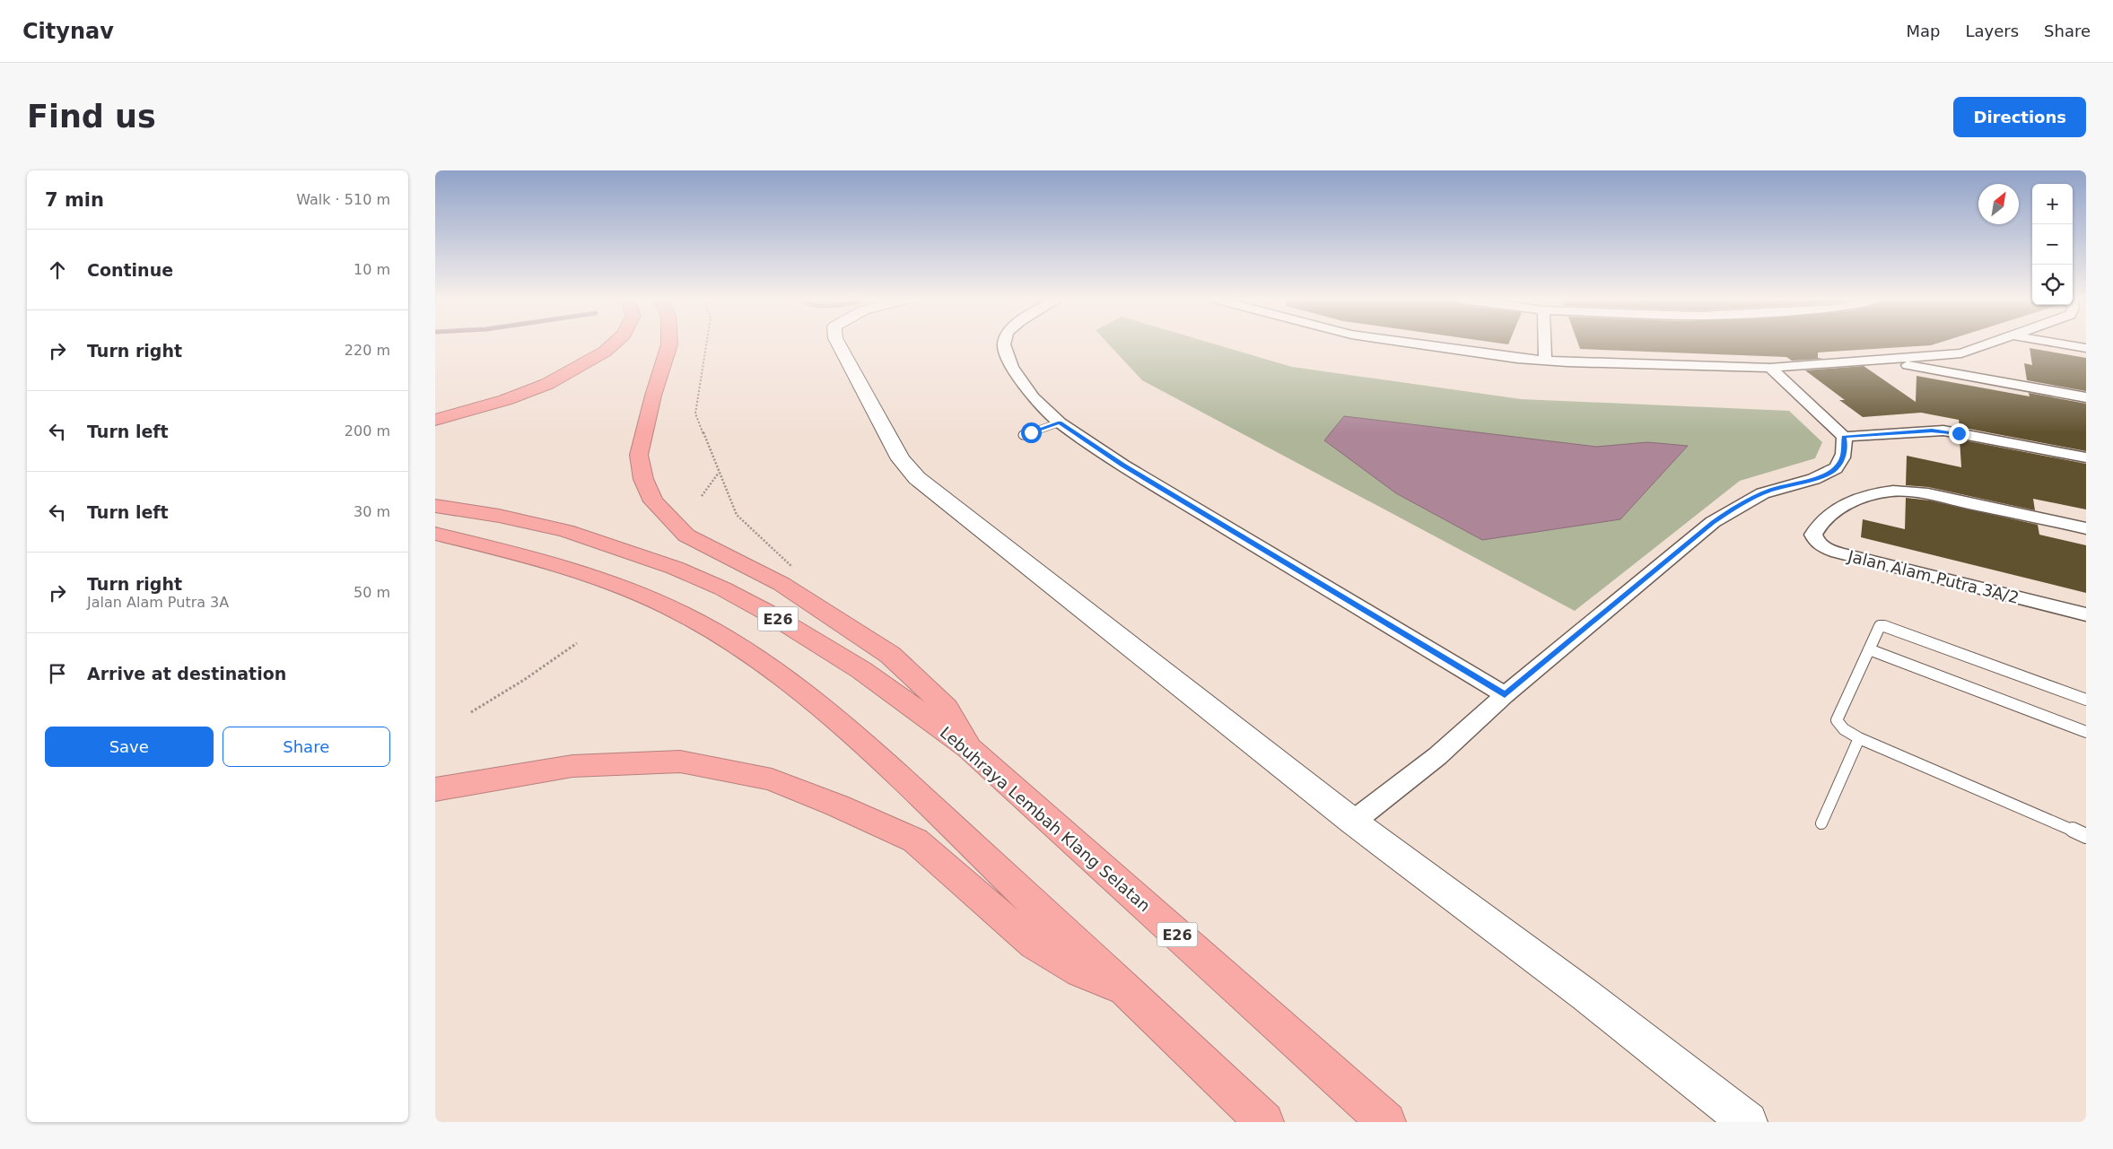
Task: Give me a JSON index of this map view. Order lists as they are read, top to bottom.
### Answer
{
  "streets": {
    "highway": ["E26", "Lebuhraya Lembah Klang Selatan"],
    "street": ["Jalan Alam Putra 3A/2"]
  },
  "north": "top right",
  "page": {
    "header": "Citynav",
    "nav": ["Map", "Layers", "Share"],
    "buttons": [
      "Directions",
      ["Save", "Share"]
    ],
    "title": "Find us",
    "heading": ["7 min", "Walk · 510 m"],
    "map_buttons": ["+", "−"],
    "list": [
      ["Continue", "10 m"],
      ["Turn right", "220 m"],
      ["Turn left", "200 m"],
      ["Turn left", "30 m"],
      ["Turn right", "Jalan Alam Putra 3A", "50 m"],
      "Arrive at destination"
    ]
  }
}
